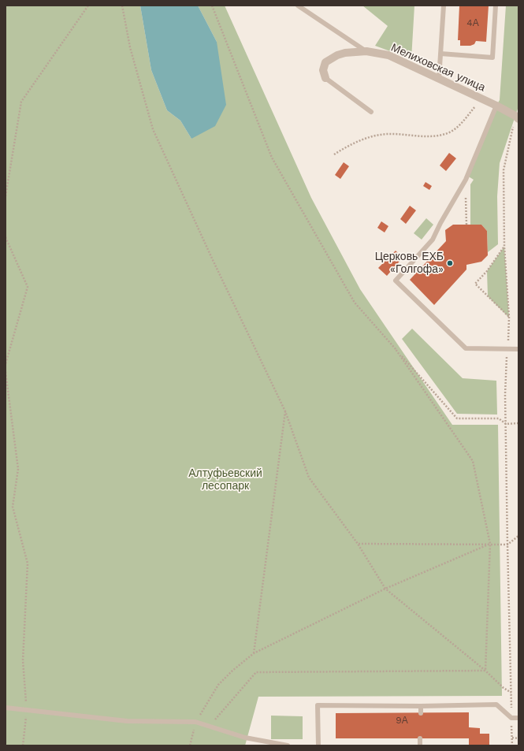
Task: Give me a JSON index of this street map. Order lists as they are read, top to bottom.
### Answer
{
  "streets": {
    "street": ["Мелиховская улица"]
  },
  "parks": ["Алтуфьевский лесопарк"],
  "places": ["Церковь ЕХБ «Голгофа»"],
  "house_numbers": ["4А", "9А"]
}
